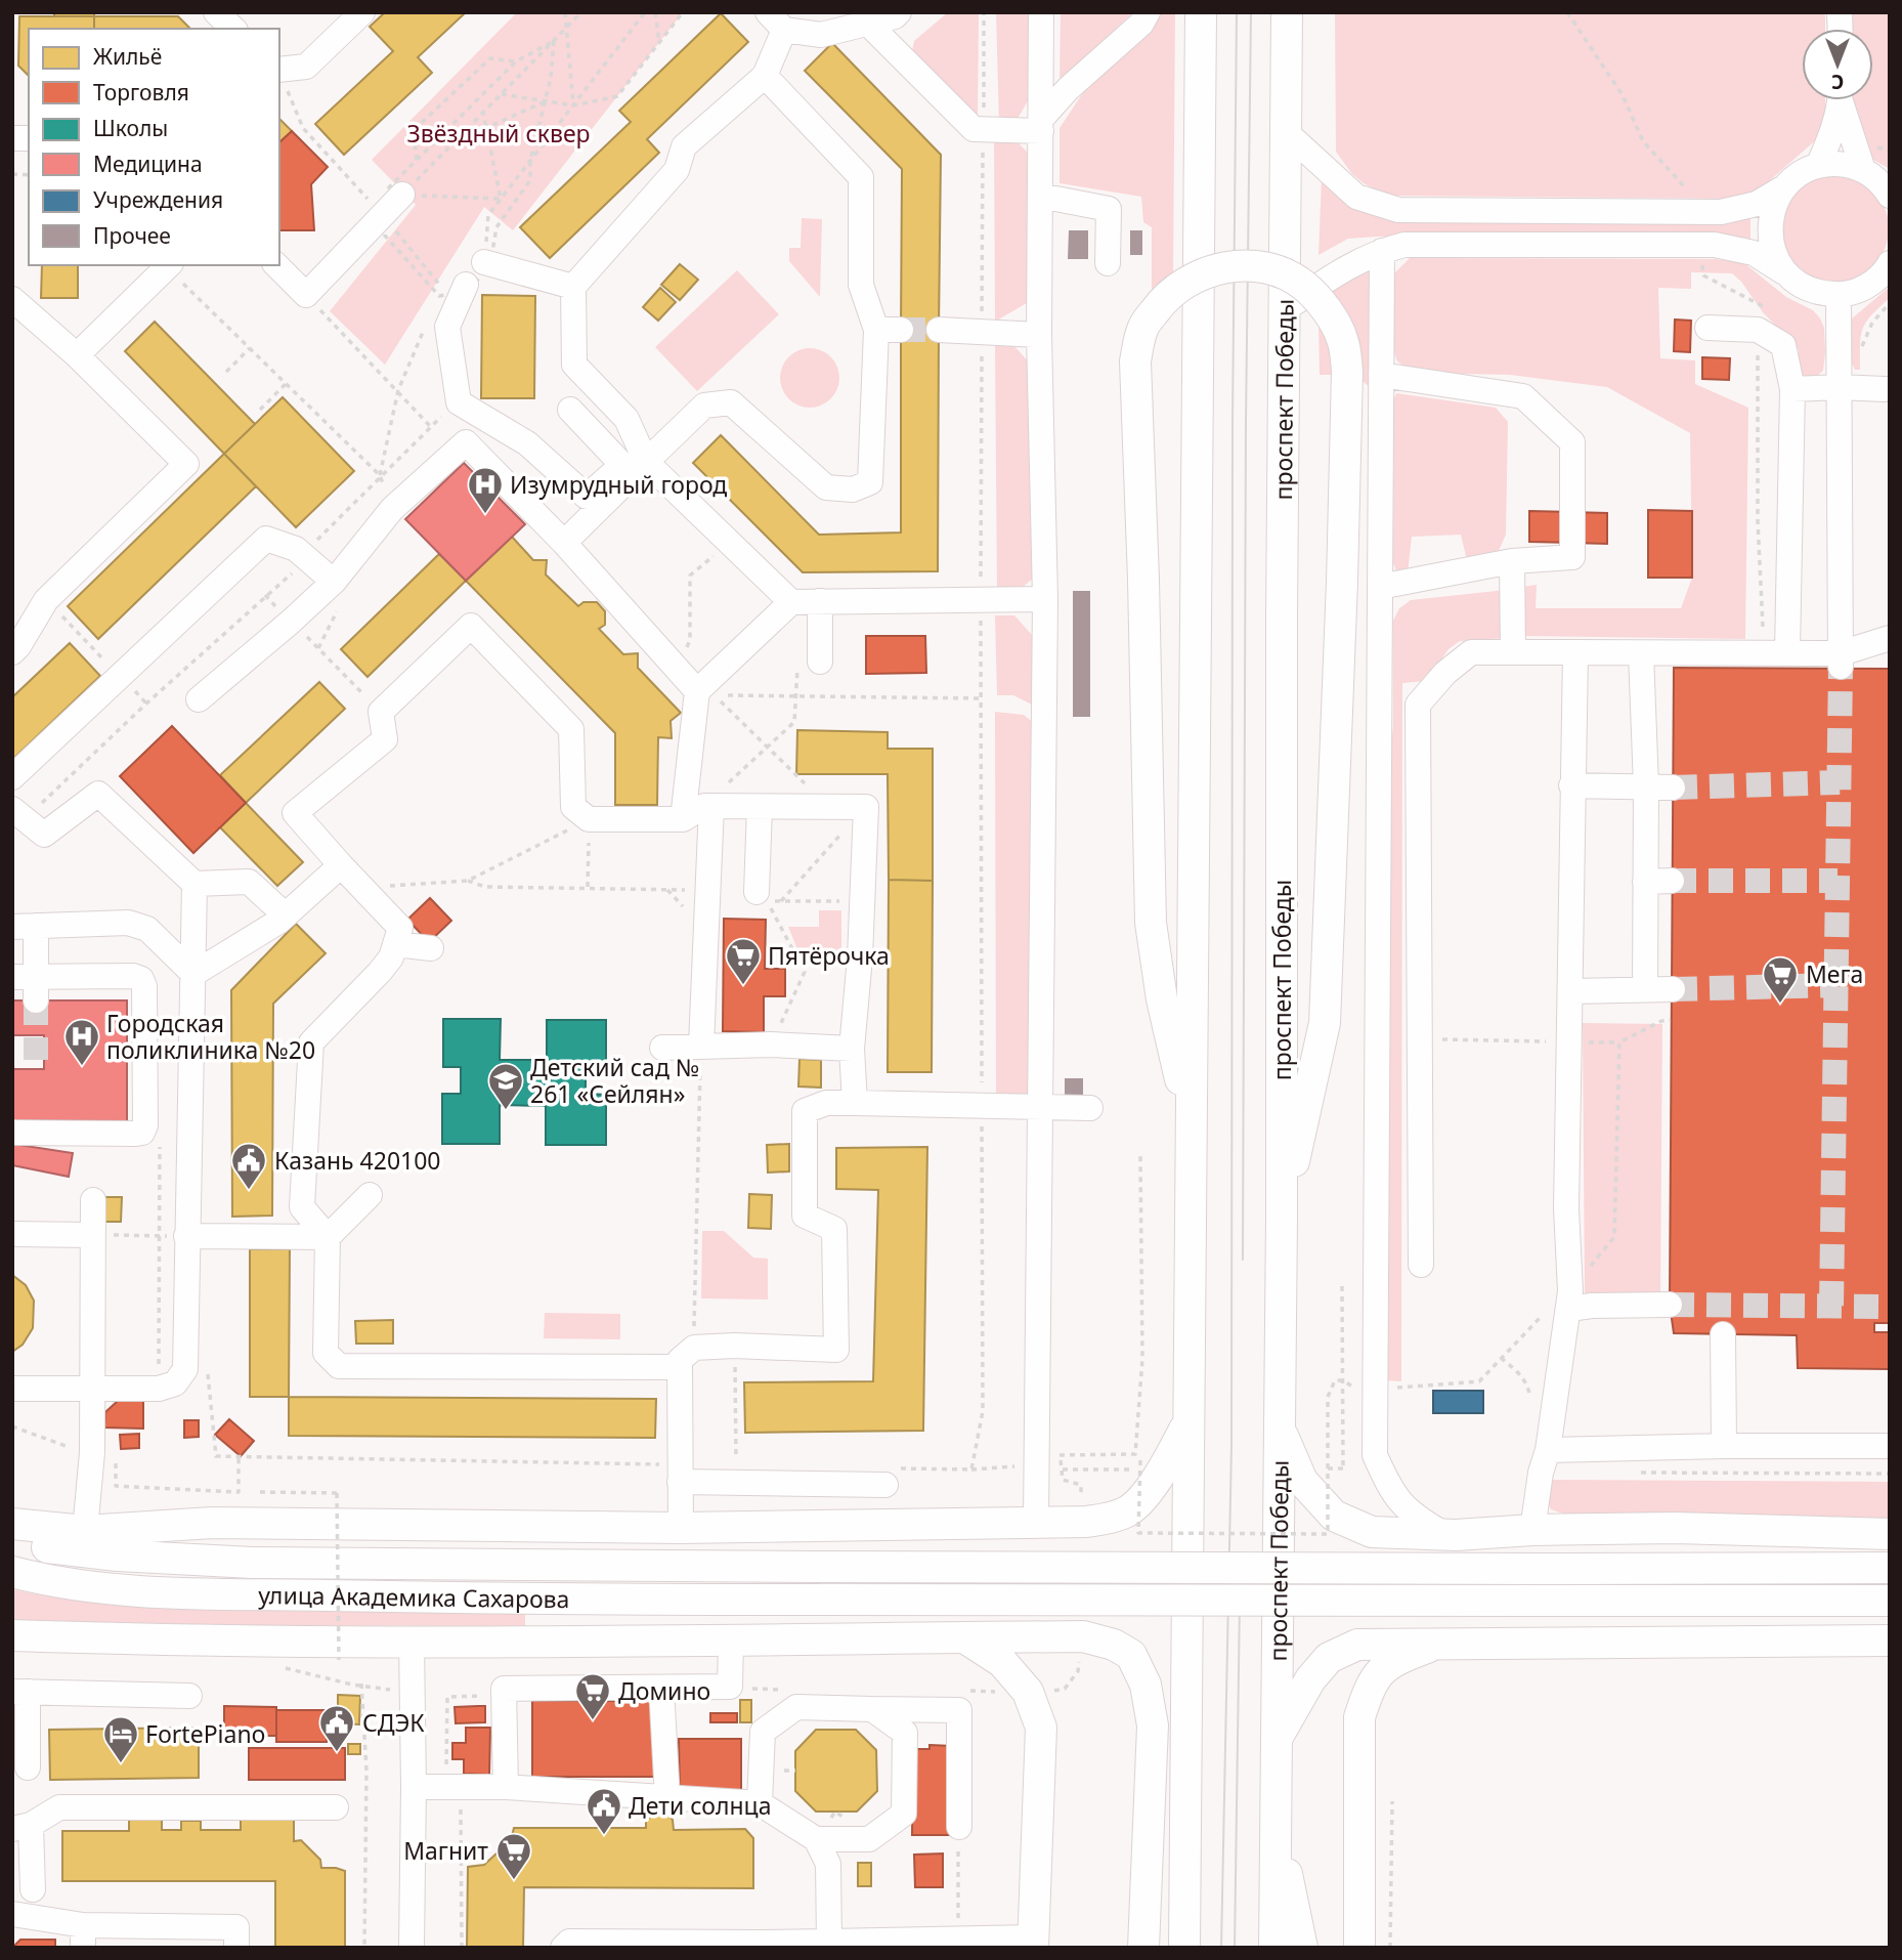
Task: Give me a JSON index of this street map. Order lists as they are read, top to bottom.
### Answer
{
  "streets": {
    "main road": ["проспект Победы", "улица Академика Сахарова"]
  },
  "parks": ["Звёздный сквер"],
  "places": {
    "hospital": ["Изумрудный город", "Городская поликлиника №20"],
    "supermarket": [
      "Пятёрочка",
      "Мега",
      "Домино",
      "Магнит"
    ],
    "school or university": ["Детский сад № 261 «Сейлян»"],
    "public building": ["Казань 420100", "СДЭК", "Дети солнца"],
    "hotel": ["FortePiano"]
  },
  "legend": [
    "Жильё",
    "Торговля",
    "Школы",
    "Медицина",
    "Учреждения",
    "Прочее"
  ],
  "north": "bottom"
}
